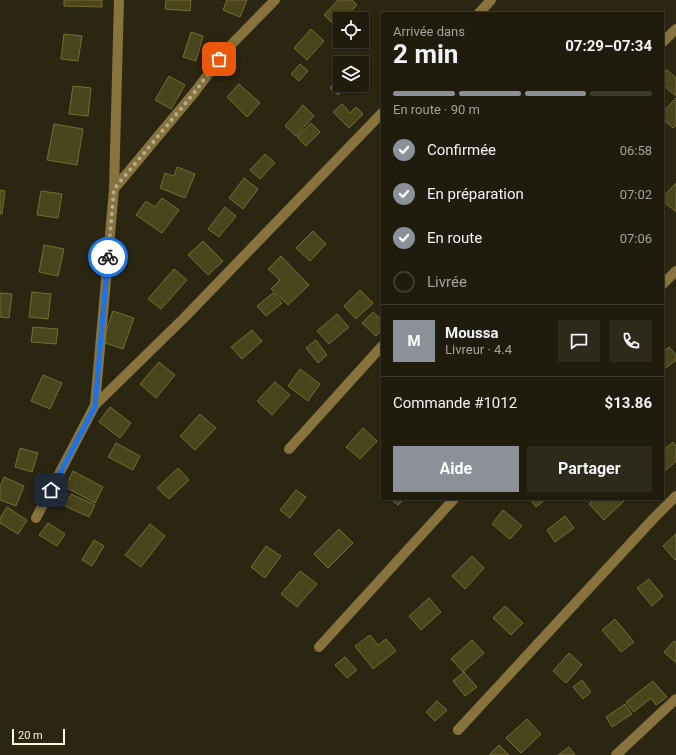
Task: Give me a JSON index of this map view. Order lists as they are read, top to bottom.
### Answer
{
  "scale_bar": "20 m",
  "page": {
    "heading": ["2 min", "Arrivée dans", "07:29–07:34"],
    "panel": [
      "Moussa",
      "Livreur · 4.4",
      "Commande #1012",
      "$13.86"
    ],
    "bar": "En route · 90 m",
    "list": [
      ["Confirmée", "06:58"],
      ["En préparation", "07:02"],
      ["En route", "07:06"],
      "Livrée"
    ],
    "round": "M",
    "buttons": ["Aide", "Partager"],
    "scale": "20 m"
  }
}
